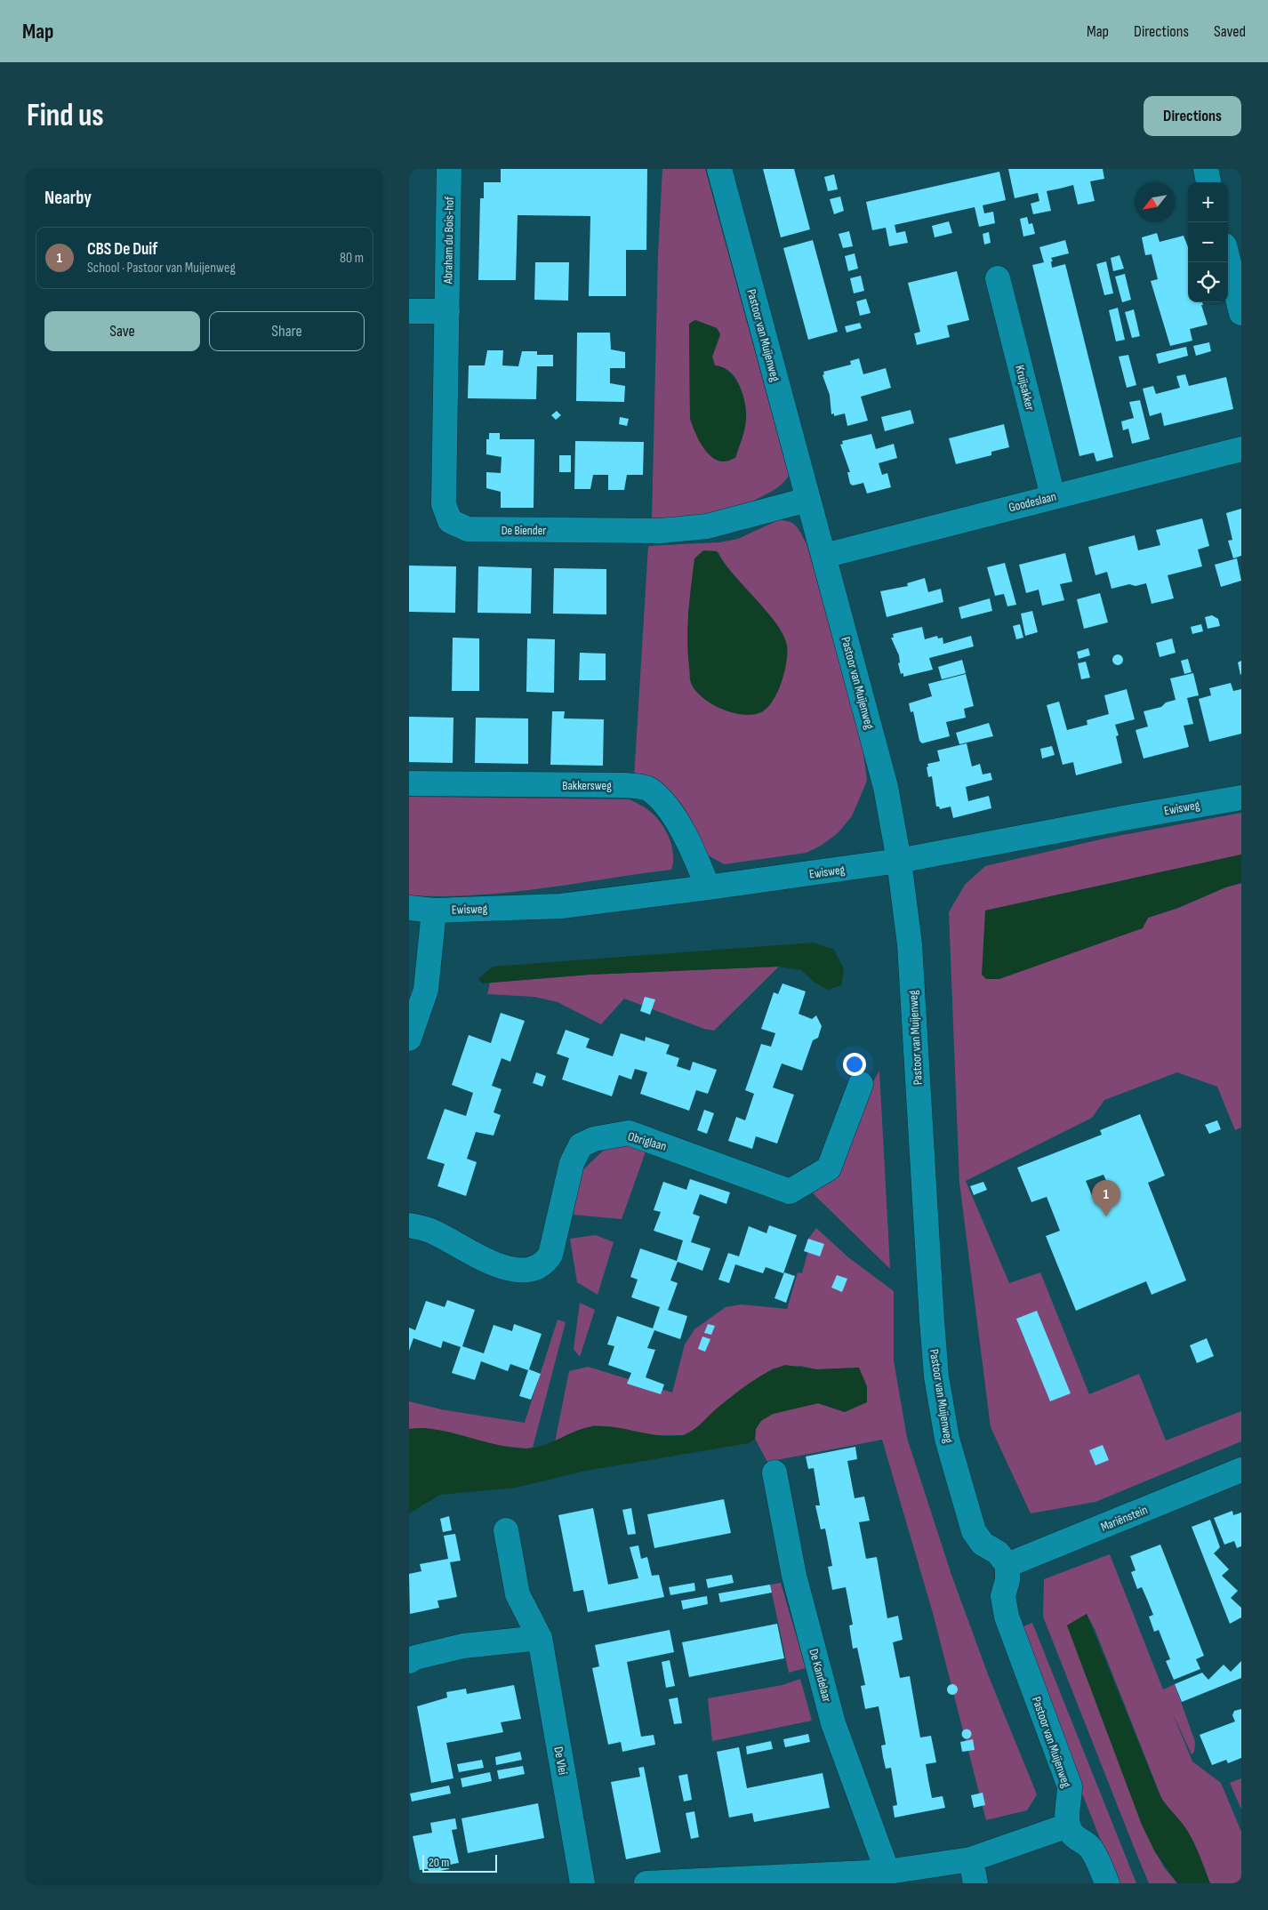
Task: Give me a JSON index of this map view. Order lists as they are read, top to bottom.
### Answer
{
  "streets": {
    "street": [
      "Abraham du Bois-hof",
      "Pastoor van Muijenweg",
      "Kruijsakker",
      "Goodeslaan",
      "De Biender",
      "Bakkersweg",
      "Ewisweg",
      "Obriglaan",
      "Mariënstein",
      "De Kandelaar",
      "De Vlei"
    ]
  },
  "crossings": [
    ["Abraham du Bois-hof", "De Biender"],
    ["Pastoor van Muijenweg", "Goodeslaan"],
    ["Pastoor van Muijenweg", "De Biender"],
    ["Pastoor van Muijenweg", "Ewisweg"],
    ["Pastoor van Muijenweg", "Mariënstein"],
    ["Kruijsakker", "Goodeslaan"],
    ["Bakkersweg", "Ewisweg"]
  ],
  "scale_bar": "20 m",
  "north": "bottom left",
  "page": {
    "header": "Map",
    "nav": ["Map", "Directions", "Saved"],
    "buttons": [
      "Directions",
      ["Save", "Share"]
    ],
    "title": "Find us",
    "heading": "Nearby",
    "map_buttons": ["+", "−"],
    "list": [
      {
        "mark": "1",
        "name": "CBS De Duif",
        "note": "School · Pastoor van Muijenweg",
        "value": "80 m"
      }
    ],
    "pins": "1",
    "scale": "20 m"
  }
}
